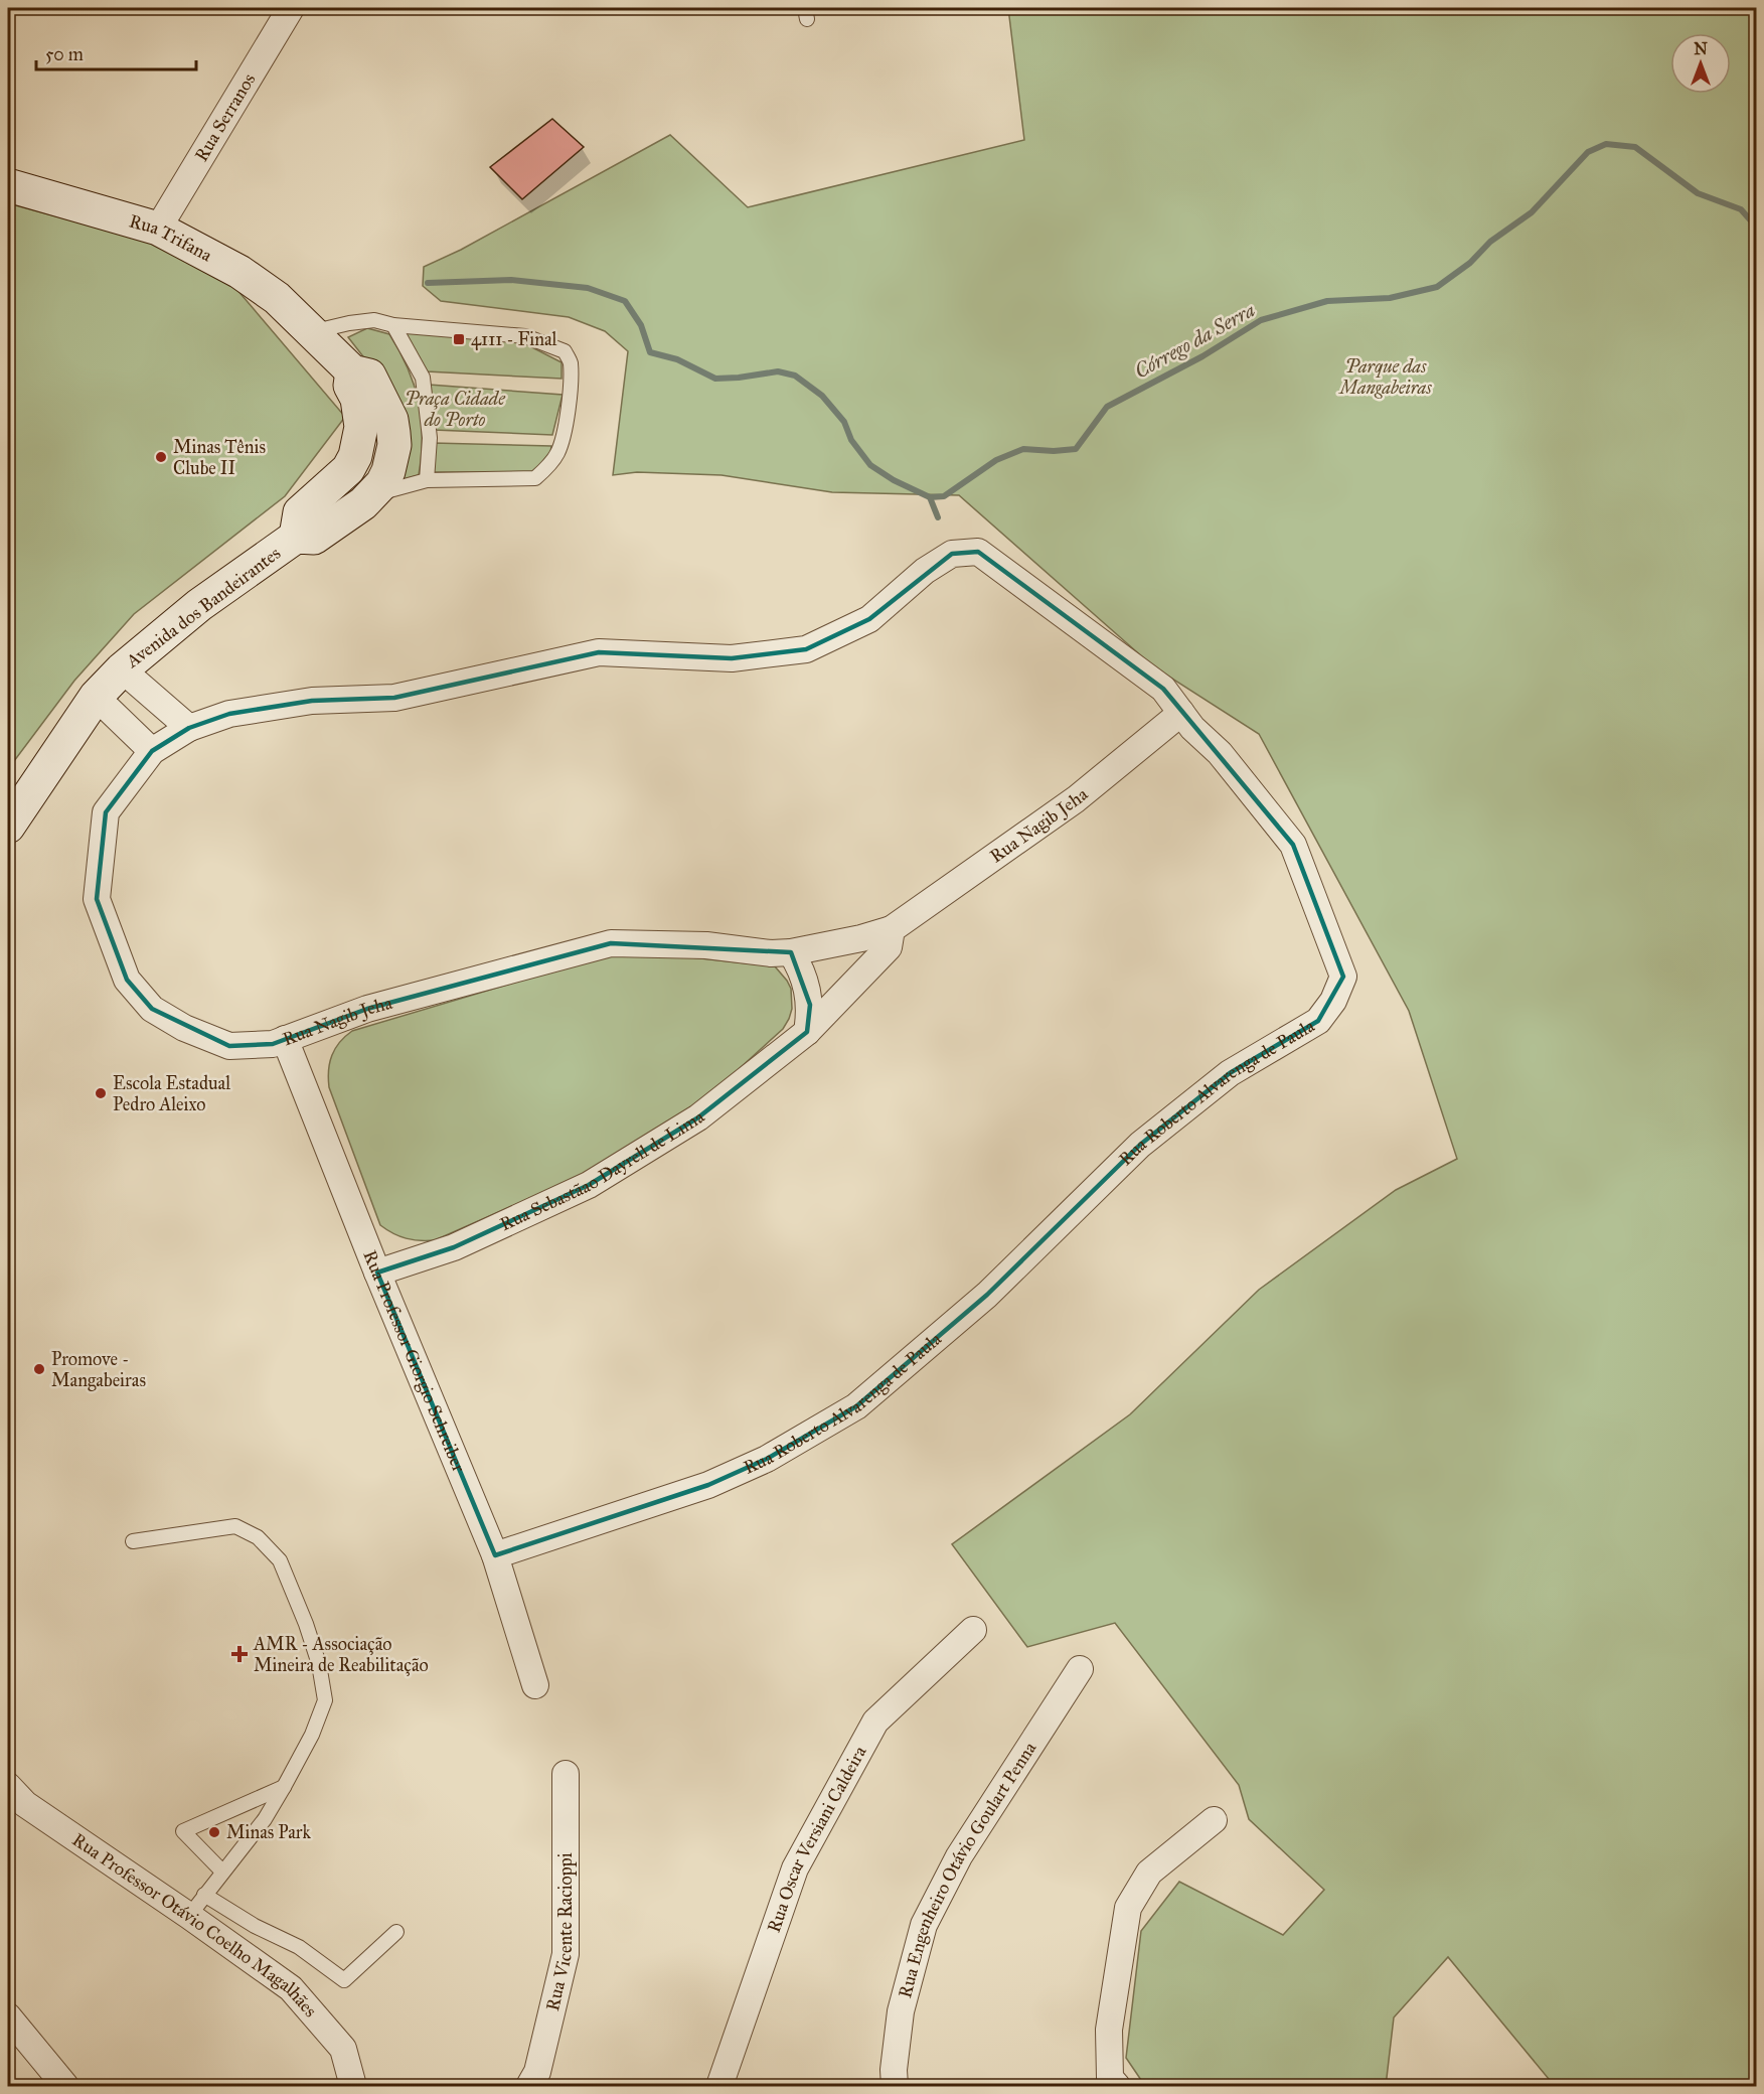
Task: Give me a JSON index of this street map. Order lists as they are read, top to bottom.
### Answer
{
  "streets": {
    "street": [
      "Rua Serranos",
      "Rua Trifana",
      "Avenida dos Bandeirantes",
      "Rua Nagib Jeha",
      "Rua Roberto Alvarenga de Paula",
      "Rua Sebastãao Dayrell de Lima",
      "Rua Professor Giorgio Schreiber",
      "Rua Oscar Versiani Caldeira",
      "Rua Engenheiro Otávio Goulart Penna",
      "Rua Professor Otávio Coelho Magalhães",
      "Rua Vicente Racioppi"
    ]
  },
  "crossings": [
    ["Rua Serranos", "Rua Trifana"],
    ["Rua Trifana", "Avenida dos Bandeirantes"],
    ["Rua Nagib Jeha", "Rua Roberto Alvarenga de Paula"],
    ["Rua Nagib Jeha", "Rua Professor Giorgio Schreiber"],
    ["Rua Roberto Alvarenga de Paula", "Rua Professor Giorgio Schreiber"],
    ["Rua Sebastãao Dayrell de Lima", "Rua Professor Giorgio Schreiber"]
  ],
  "water": ["Córrego da Serra"],
  "parks": ["Parque das Mangabeiras", "Praça Cidade do Porto"],
  "places": {
    "transit": ["4111 - Final"],
    "other": [
      "Minas Tênis Clube II",
      "Escola Estadual Pedro Aleixo",
      "Promove - Mangabeiras",
      "Minas Park"
    ],
    "health": ["AMR - Associação Mineira de Reabilitação"]
  },
  "scale_bar": "50 m",
  "north": "top"
}
